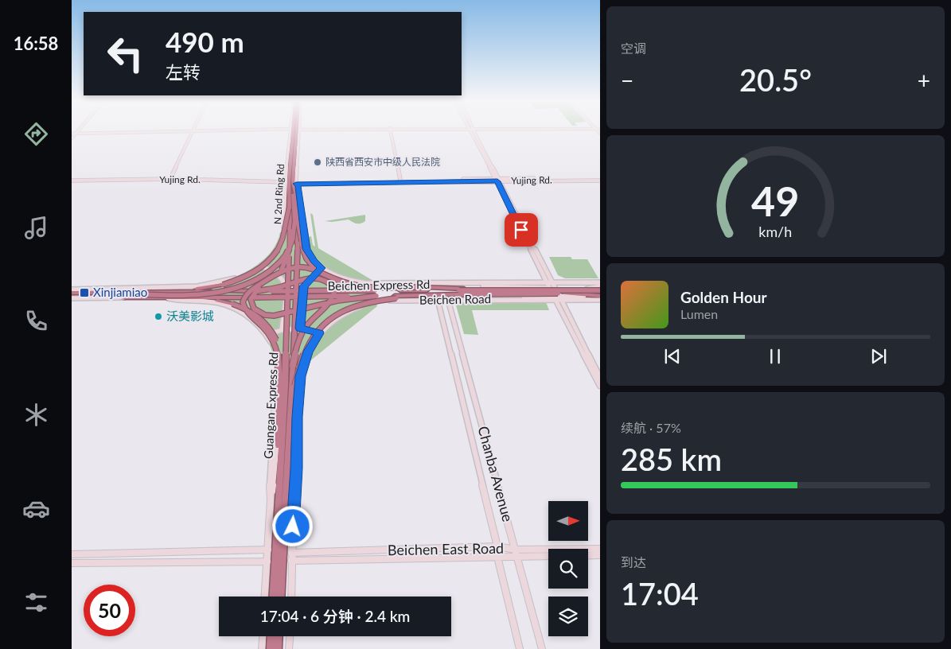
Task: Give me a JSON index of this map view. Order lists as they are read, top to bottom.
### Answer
{
  "streets": {
    "highway": ["N 2nd Ring Rd", "Beichen Express Rd", "Guangan Express Rd"],
    "main road": [
      "Yujing Rd.",
      "Beichen Road",
      "Chanba Avenue",
      "Beichen East Road"
    ]
  },
  "crossings": [
    ["Yujing Rd.", "N 2nd Ring Rd"],
    ["N 2nd Ring Rd", "Beichen Express Rd"],
    ["N 2nd Ring Rd", "Guangan Express Rd"],
    ["Beichen Express Rd", "Beichen Road"],
    ["Beichen Road", "Chanba Avenue"],
    ["Beichen Road", "Beichen East Road"],
    ["Chanba Avenue", "Beichen East Road"]
  ],
  "places": {
    "other": ["陕西省西安市中级人民法院", "沃美影城"],
    "transit": ["Xinjiamiao"]
  },
  "north": "right",
  "page": {
    "tabs": "16:58",
    "tile": [
      "空调",
      ["续航 · 57%", "285 km"],
      ["到达", "17:04"]
    ],
    "turn": ["490 m", "左转"],
    "heat": ["−", "20.5°", "+"],
    "song": ["Golden Hour", "Lumen"],
    "limit": "50",
    "trip": "17:04 · 6 分钟 · 2.4 km",
    "gauge": ["49", "km/h"]
  }
}
